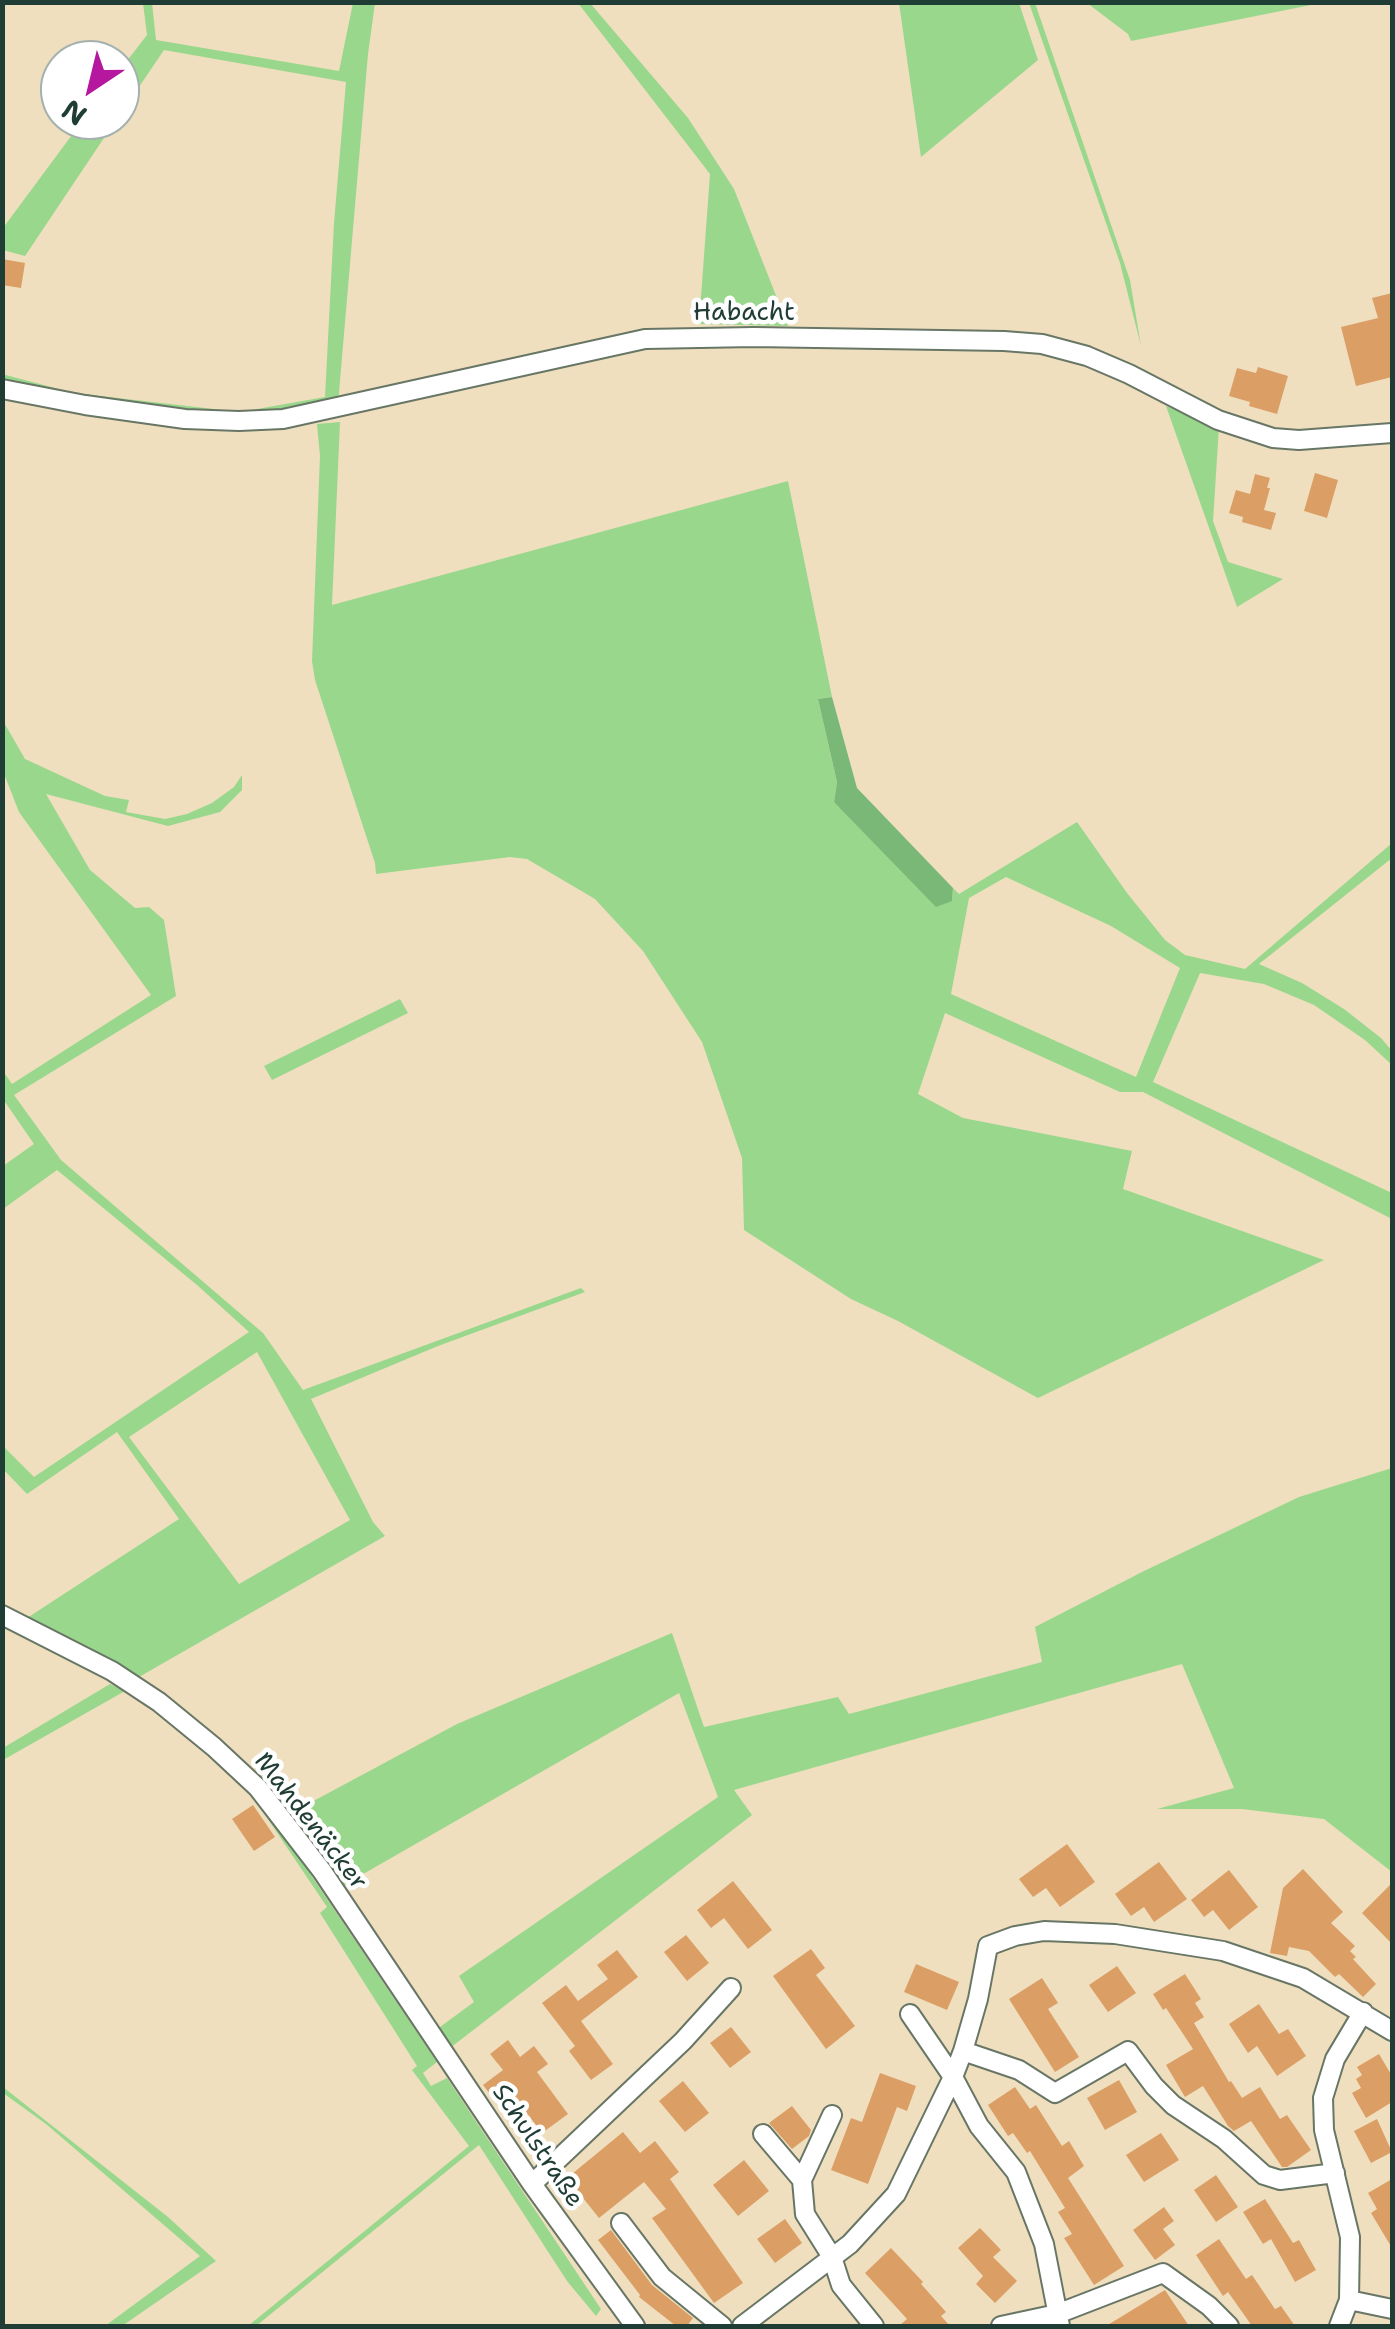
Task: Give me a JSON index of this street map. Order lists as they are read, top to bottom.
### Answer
{
  "streets": {
    "street": ["Habacht", "Mahdenäcker", "Schulstraße"]
  },
  "crossings": [
    ["Mahdenäcker", "Schulstraße"]
  ],
  "north": "bottom left"
}
